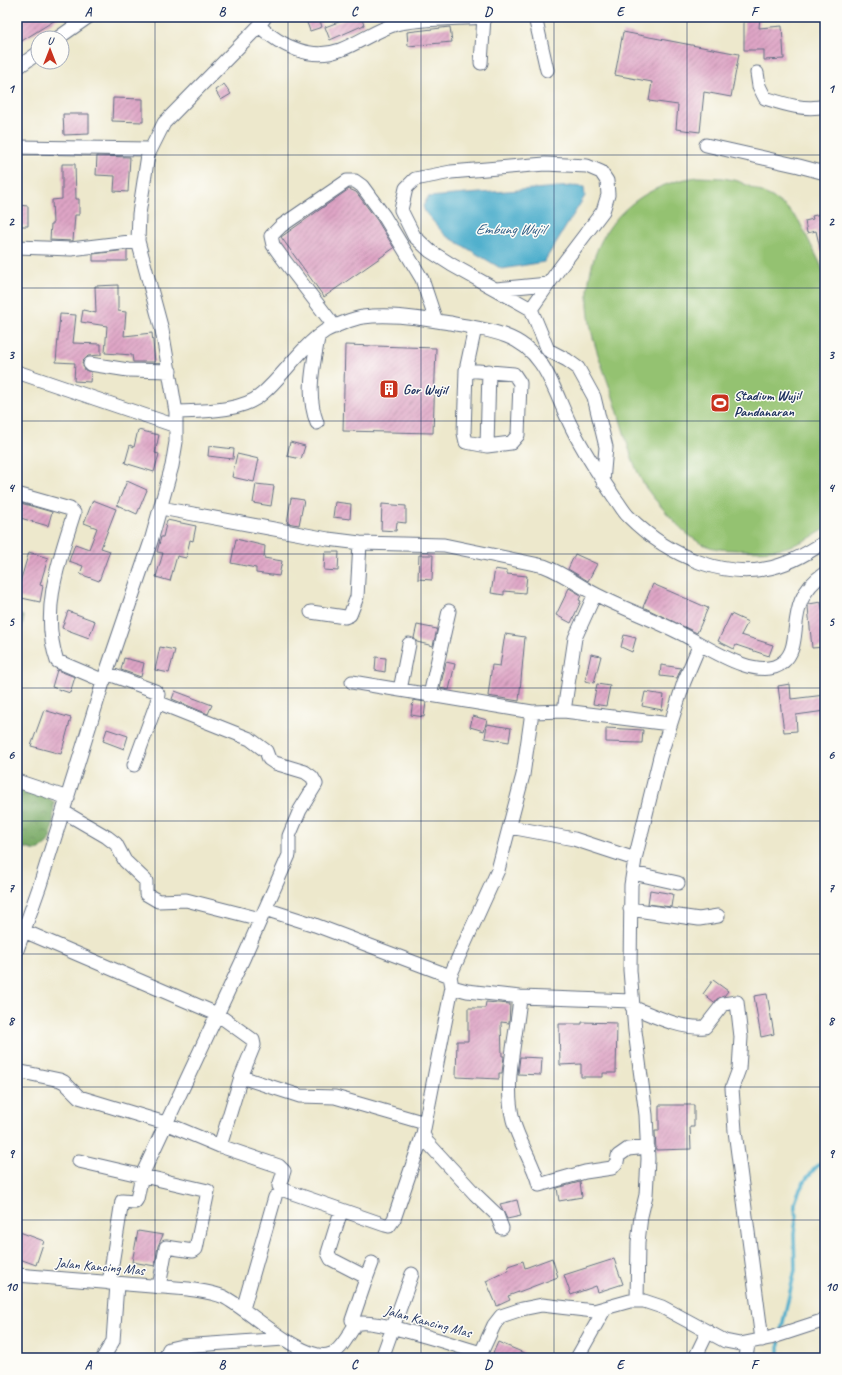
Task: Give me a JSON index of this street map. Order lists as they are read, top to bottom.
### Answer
{
  "streets": {
    "street": ["Jalan Kancing Mas"]
  },
  "water": ["Embung Wujil"],
  "places": {
    "building": ["Gor Wujil"],
    "sports": ["Stadium Wujil Pandanaran"]
  },
  "north": "top",
  "grid": {
    "columns": [
      "A",
      "B",
      "C",
      "D",
      "E",
      "F"
    ],
    "rows": [
      "1",
      "2",
      "3",
      "4",
      "5",
      "6",
      "7",
      "8",
      "9",
      "10"
    ]
  }
}
